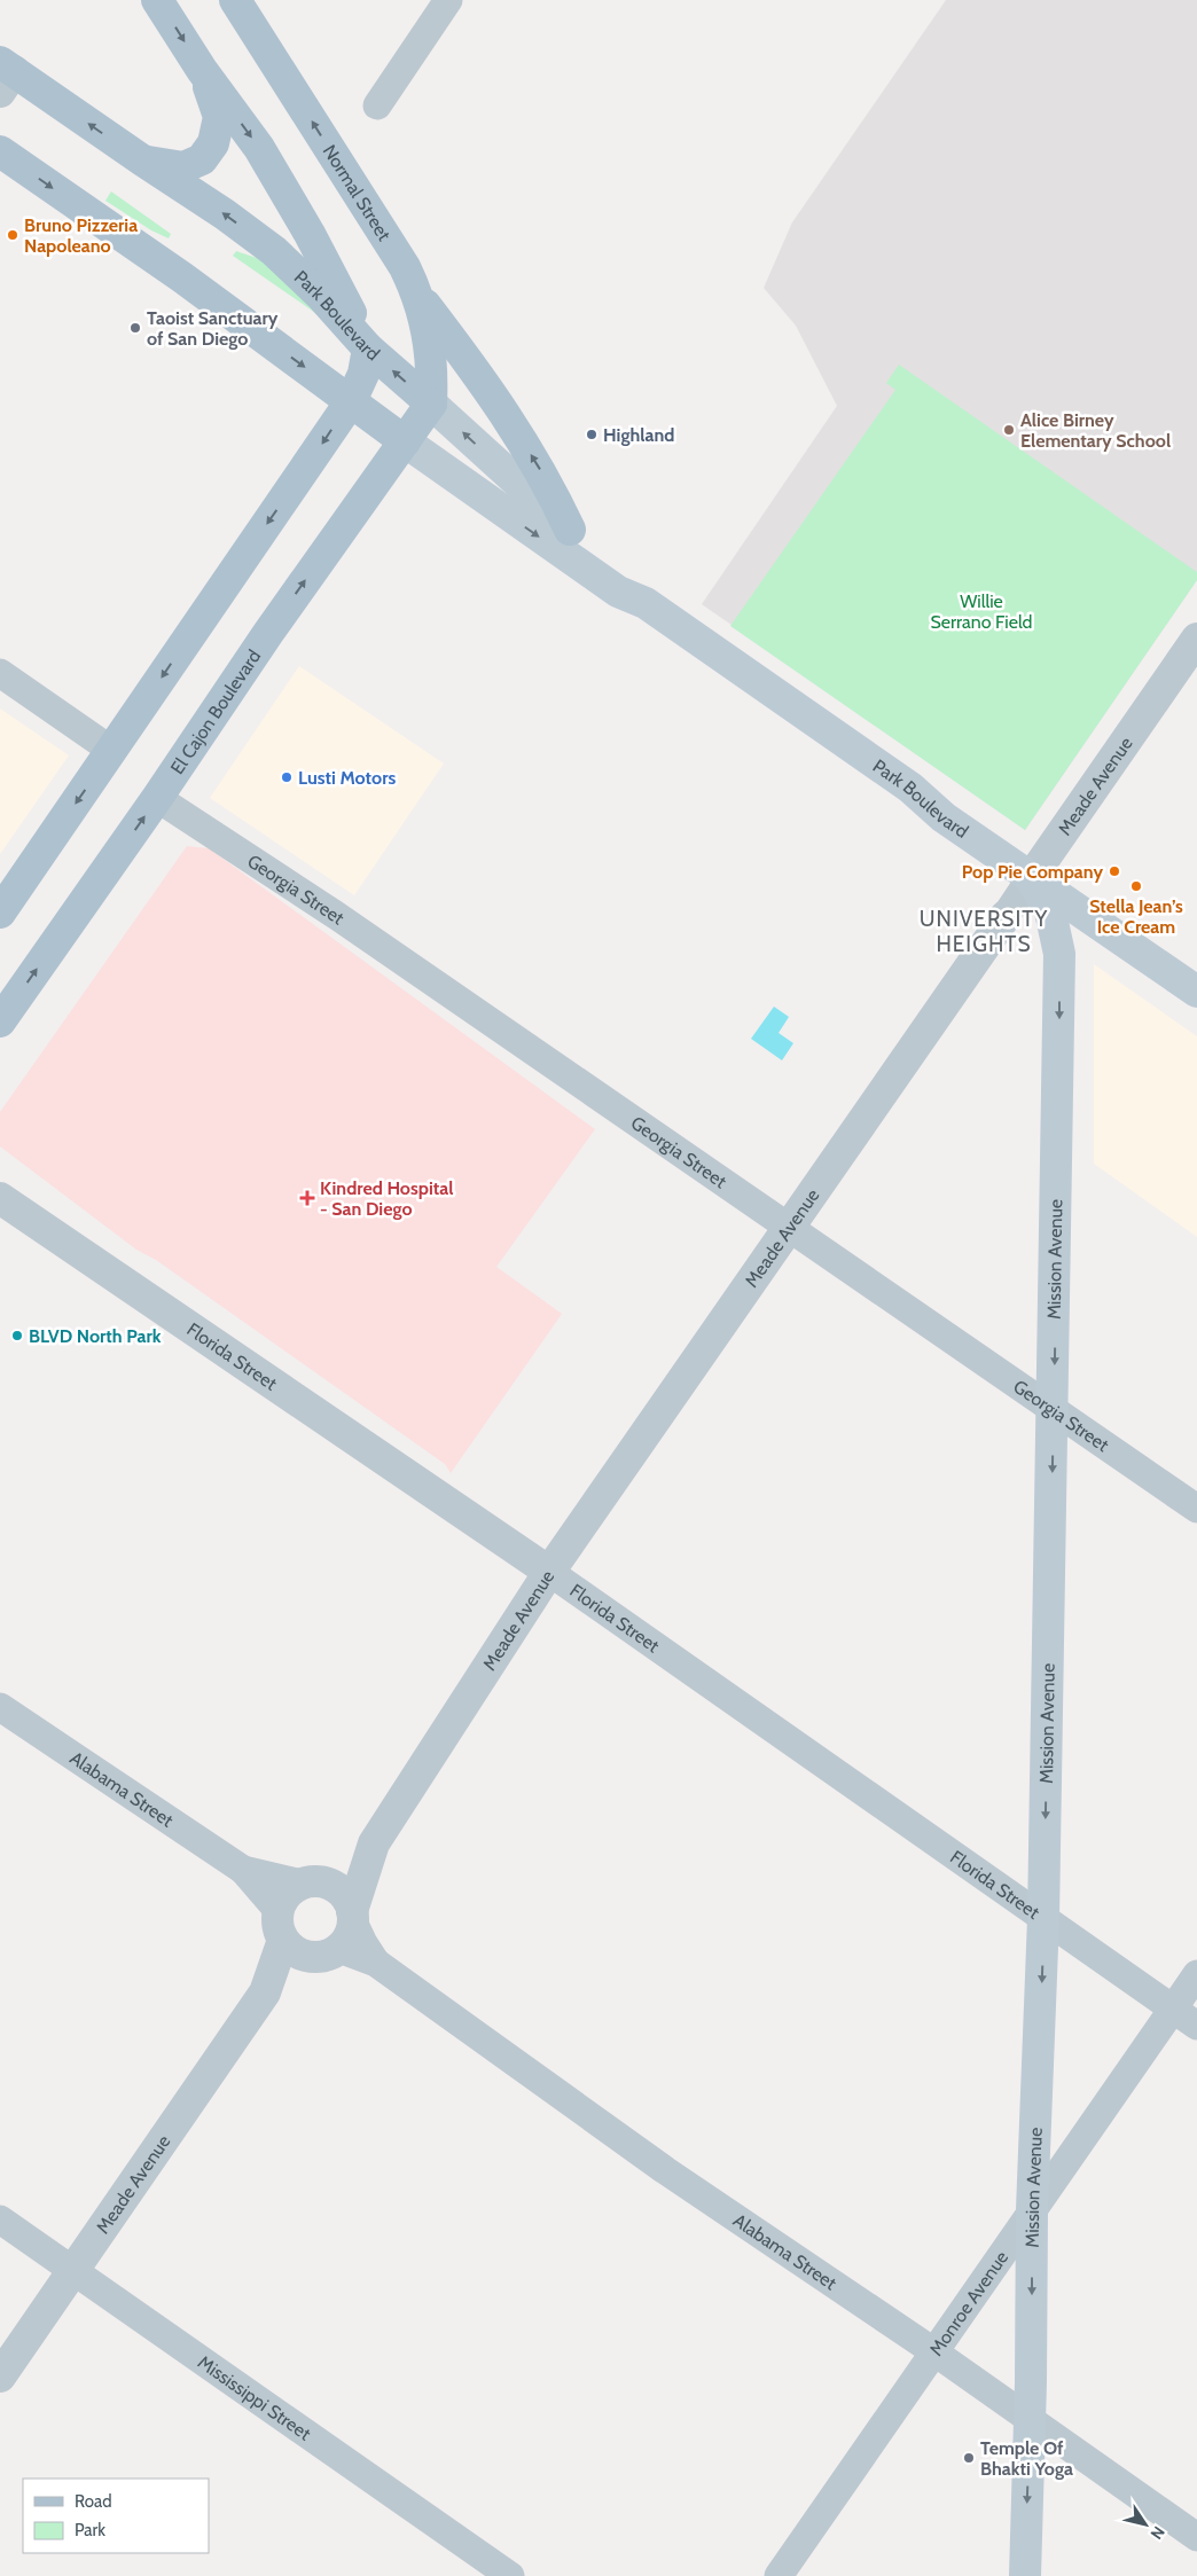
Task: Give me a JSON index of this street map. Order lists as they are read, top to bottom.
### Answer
{
  "streets": {
    "main road": [
      "Normal Street",
      "Park Boulevard",
      "El Cajon Boulevard",
      "Mission Avenue"
    ],
    "street": [
      "Meade Avenue",
      "Georgia Street",
      "Florida Street",
      "Alabama Street",
      "Monroe Avenue",
      "Mississippi Street"
    ]
  },
  "crossings": [
    ["Normal Street", "Park Boulevard"],
    ["Normal Street", "El Cajon Boulevard"],
    ["Park Boulevard", "El Cajon Boulevard"],
    ["Park Boulevard", "Meade Avenue"],
    ["Park Boulevard", "Mission Avenue"],
    ["El Cajon Boulevard", "Georgia Street"],
    ["Meade Avenue", "Georgia Street"],
    ["Meade Avenue", "Mission Avenue"],
    ["Meade Avenue", "Florida Street"],
    ["Meade Avenue", "Alabama Street"],
    ["Meade Avenue", "Mississippi Street"],
    ["Georgia Street", "Mission Avenue"],
    ["Mission Avenue", "Florida Street"],
    ["Mission Avenue", "Alabama Street"],
    ["Mission Avenue", "Monroe Avenue"],
    ["Florida Street", "Monroe Avenue"],
    ["Alabama Street", "Monroe Avenue"]
  ],
  "one_way": ["Mission Avenue"],
  "districts": ["UNIVERSITY HEIGHTS"],
  "parks": ["Willie Serrano Field"],
  "places": {
    "other": [
      "Bruno Pizzeria Napoleano",
      "Taoist Sanctuary of San Diego",
      "Alice Birney Elementary School",
      "Highland",
      "Lusti Motors",
      "Pop Pie Company",
      "Stella Jean’s Ice Cream",
      "BLVD North Park",
      "Temple Of Bhakti Yoga"
    ],
    "health": ["Kindred Hospital - San Diego"]
  },
  "legend": ["Road", "Park"],
  "north": "bottom right"
}
